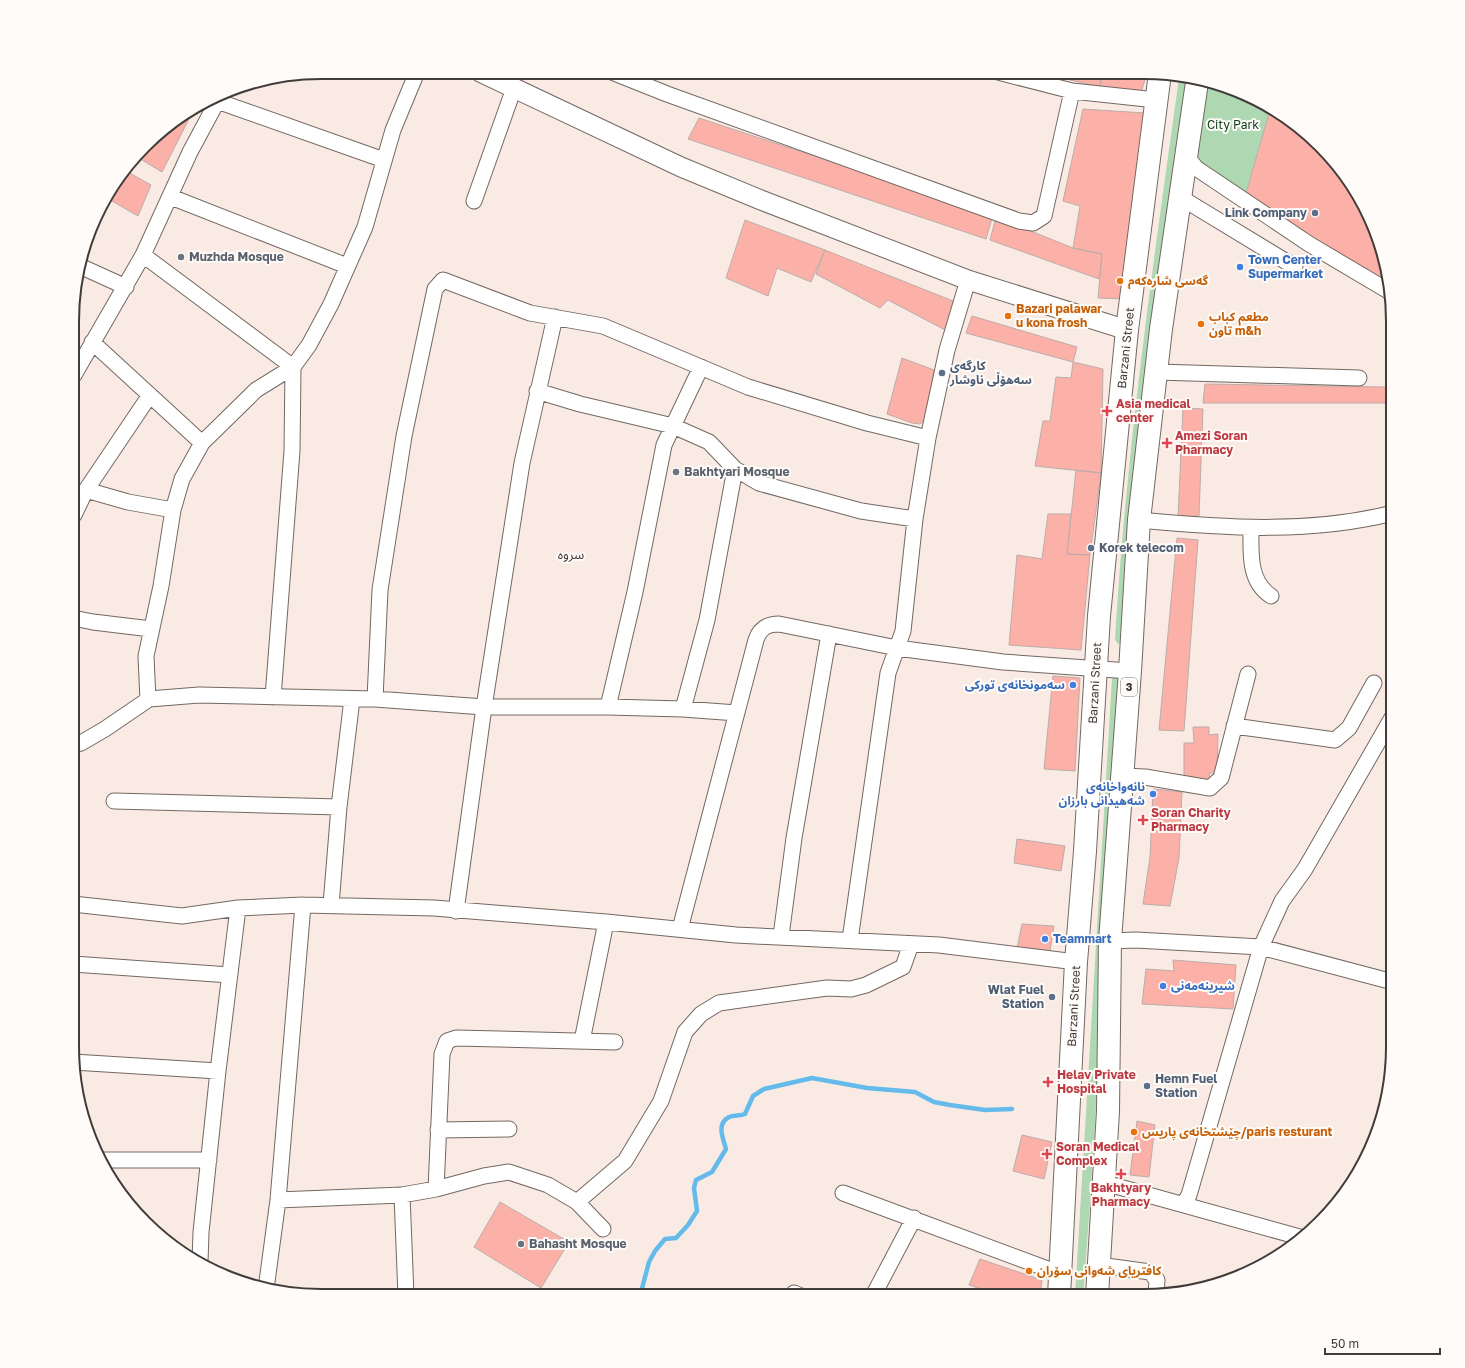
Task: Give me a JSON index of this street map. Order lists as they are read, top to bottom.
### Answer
{
  "streets": {
    "highway": ["Barzani Street", "3"]
  },
  "districts": ["سروە"],
  "parks": ["City Park"],
  "places": {
    "other": [
      "Link Company",
      "Muzhda Mosque",
      "Town Center Supermarket",
      "گەسی شارەکەم",
      "Bazari palawar u kona frosh",
      "مطعم كباب تاون m&h",
      "کارگەی سەهۆڵی ناوشار",
      "Bakhtyari Mosque",
      "Korek telecom",
      "سەمونخانەی تورکی",
      "نانەواخانەی شەهیدانی بارزان",
      "Teammart",
      "شیرینەمەنی",
      "Wlat Fuel Station",
      "Hemn Fuel Station",
      "چێشتخانەی پاریس/paris resturant",
      "Bahasht Mosque",
      "کافتریای شەوانی سۆران"
    ],
    "health": [
      "Asia medical center",
      "Amezi Soran Pharmacy",
      "Soran Charity Pharmacy",
      "Helav Private Hospital",
      "Soran Medical Complex",
      "Bakhtyary Pharmacy"
    ]
  },
  "scale_bar": "50 m"
}
